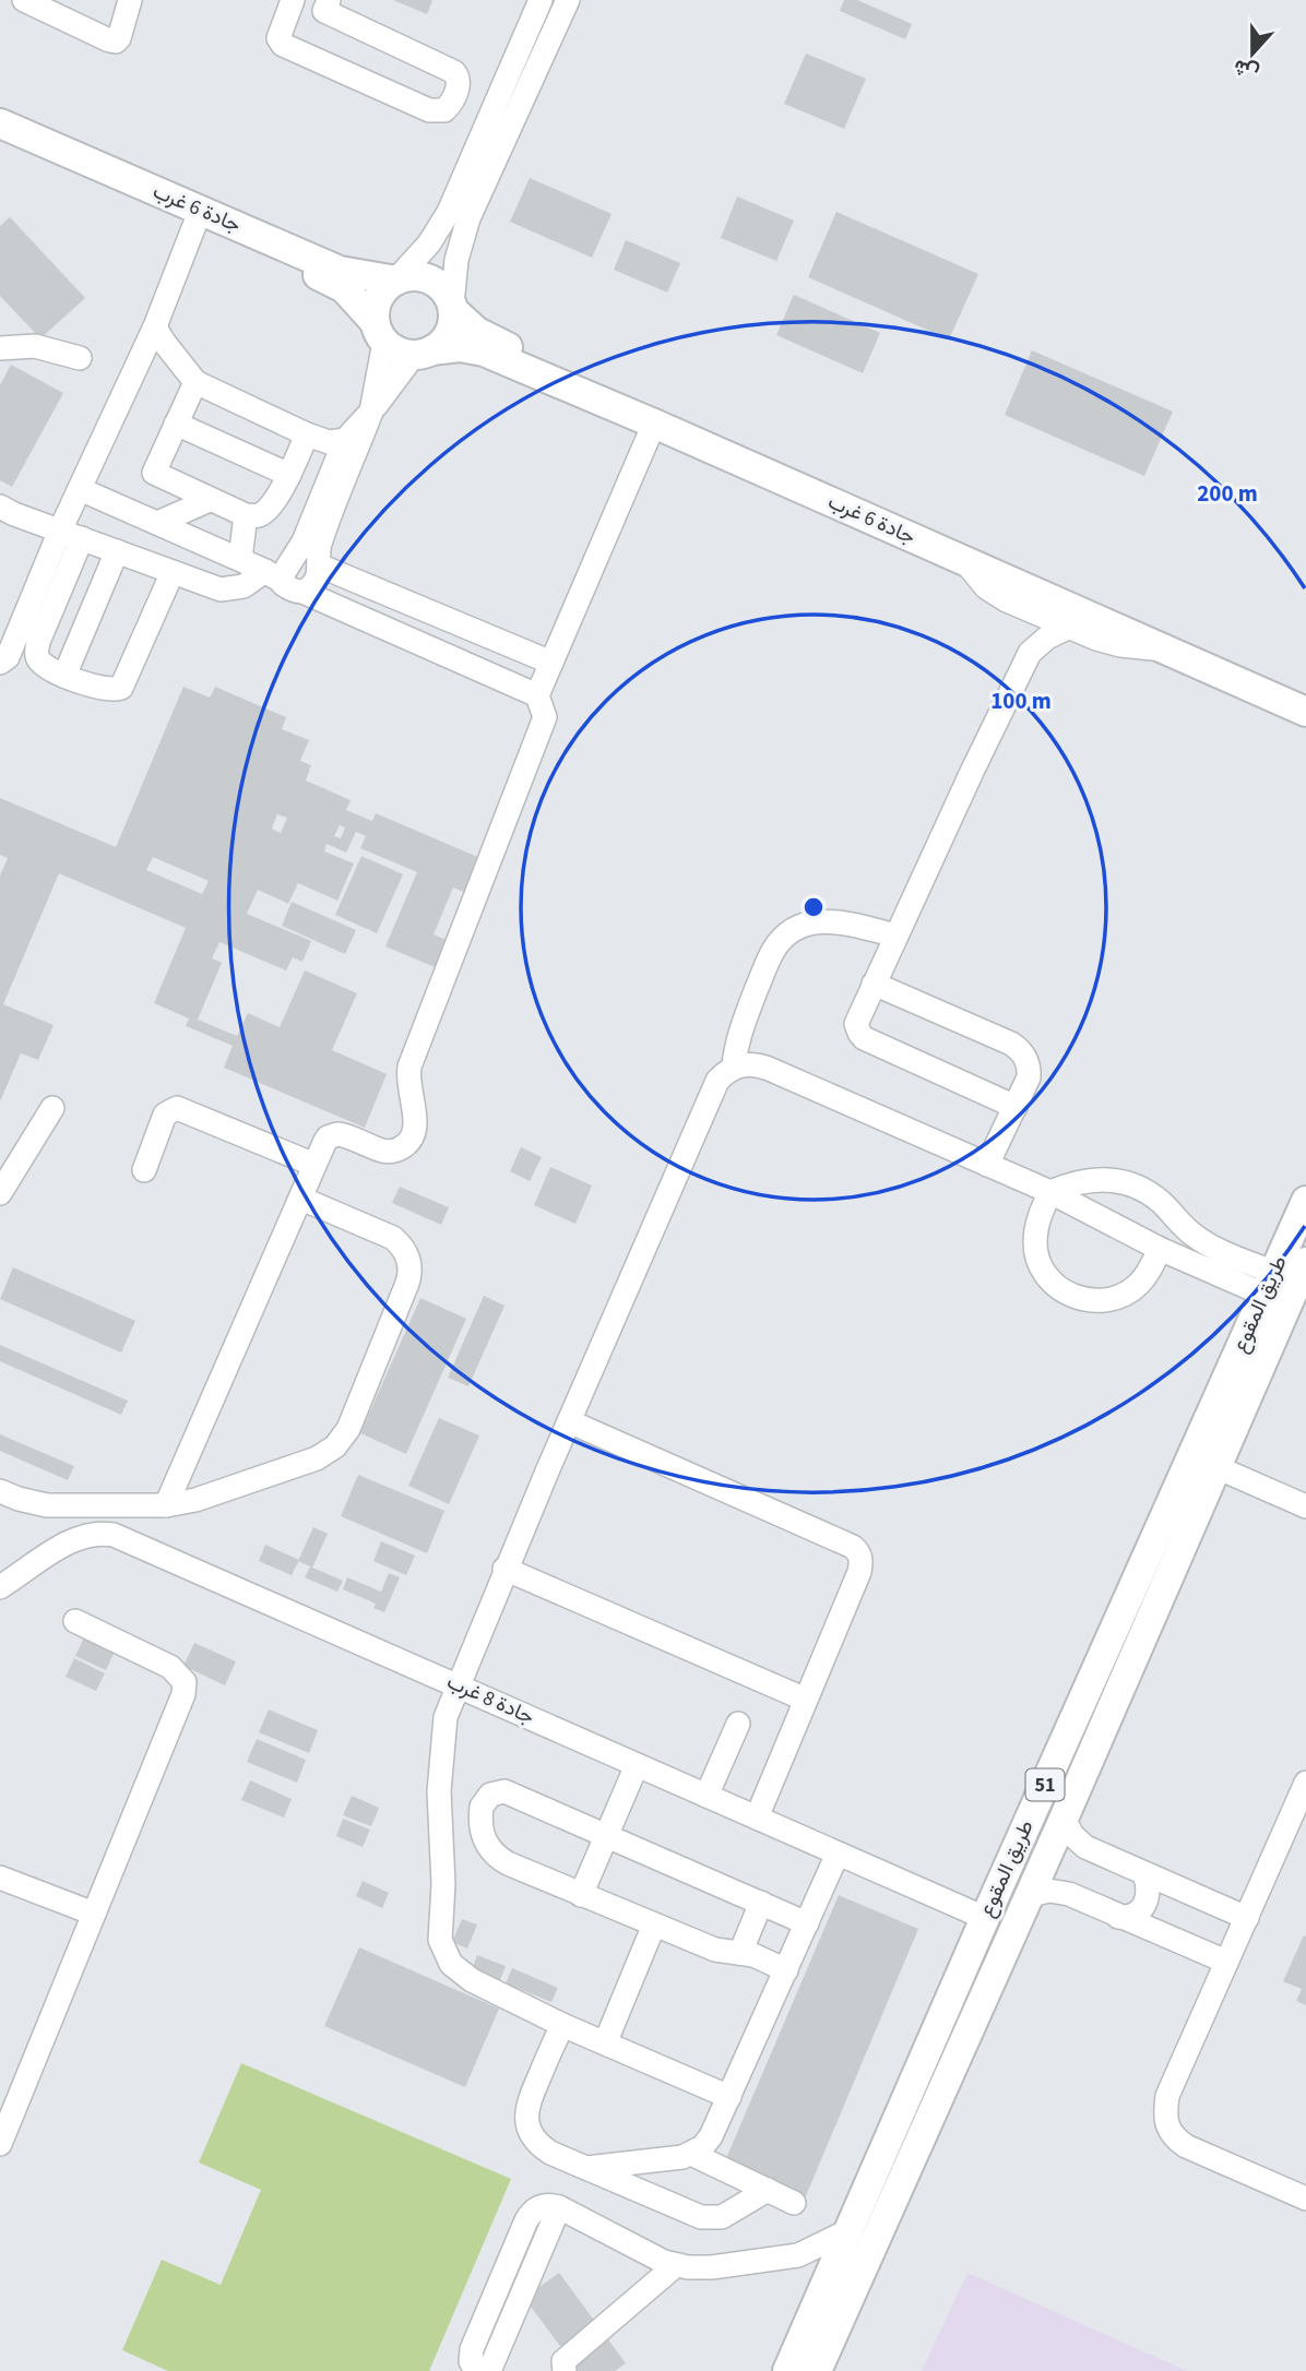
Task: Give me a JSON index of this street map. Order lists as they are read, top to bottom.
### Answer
{
  "streets": {
    "main road": ["جادة 6 غرب", "طريق المقوع", "51"],
    "street": ["جادة 8 غرب"]
  },
  "crossings": [
    ["طريق المقوع", "جادة 8 غرب"]
  ],
  "north": "bottom",
  "rings": ["200 m", "100 m"]
}
